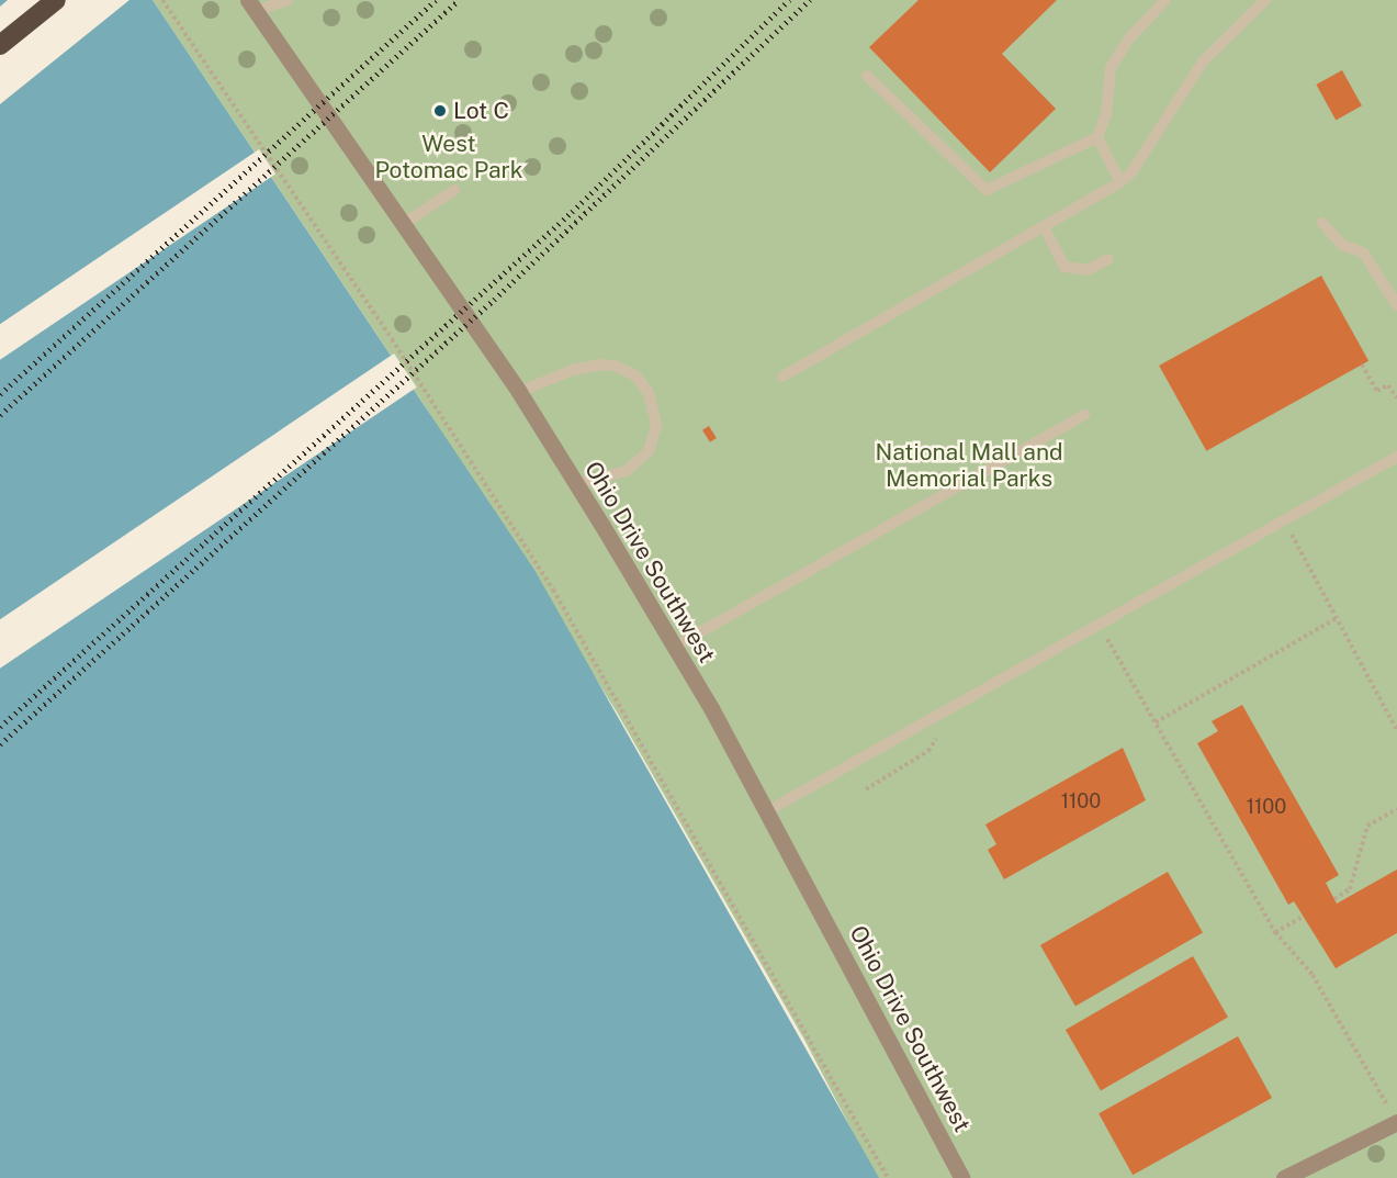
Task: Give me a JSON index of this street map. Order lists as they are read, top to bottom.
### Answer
{
  "streets": {
    "street": ["Ohio Drive Southwest"]
  },
  "parks": ["West Potomac Park", "National Mall and Memorial Parks"],
  "places": ["Lot C"],
  "house_numbers": ["1100", "1100"]
}
